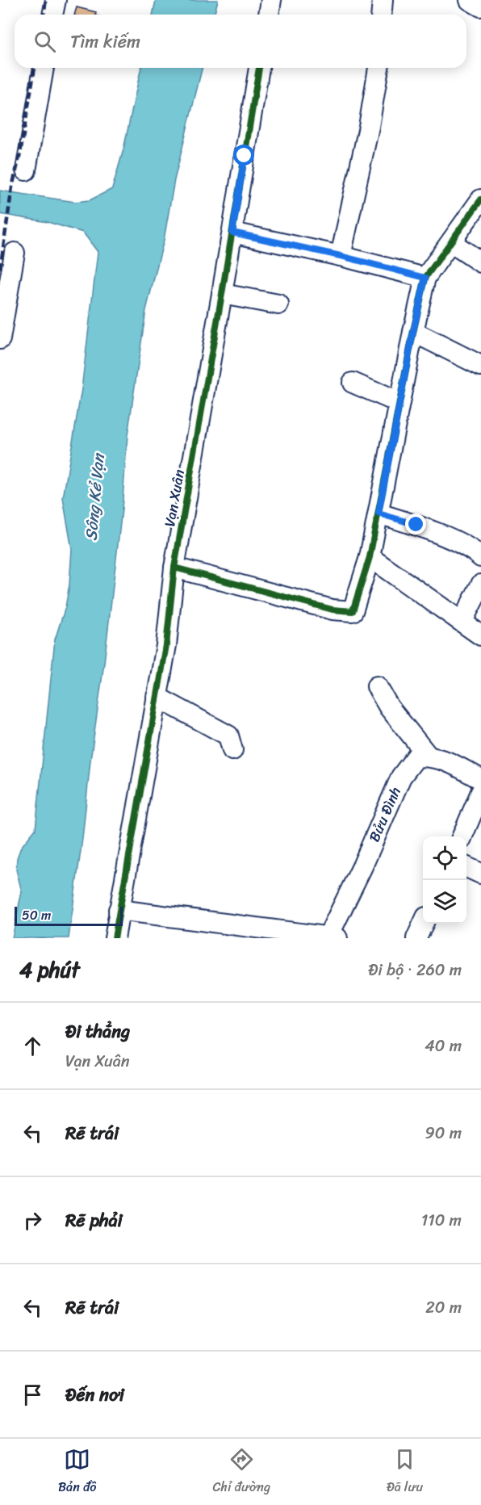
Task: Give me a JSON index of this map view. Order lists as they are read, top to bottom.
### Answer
{
  "streets": {
    "street": ["Vạn Xuân", "Bửu Đình"]
  },
  "water": ["Sông Kẻ Vạn"],
  "scale_bar": "50 m",
  "page": {
    "search": "Tìm kiếm",
    "scale": "50 m",
    "heading": ["4 phút", "Đi bộ · 260 m"],
    "list": [
      ["Đi thẳng", "Vạn Xuân", "40 m"],
      ["Rẽ trái", "90 m"],
      ["Rẽ phải", "110 m"],
      ["Rẽ trái", "20 m"],
      "Đến nơi"
    ],
    "nav": ["Bản đồ", "Chỉ đường", "Đã lưu"]
  }
}
